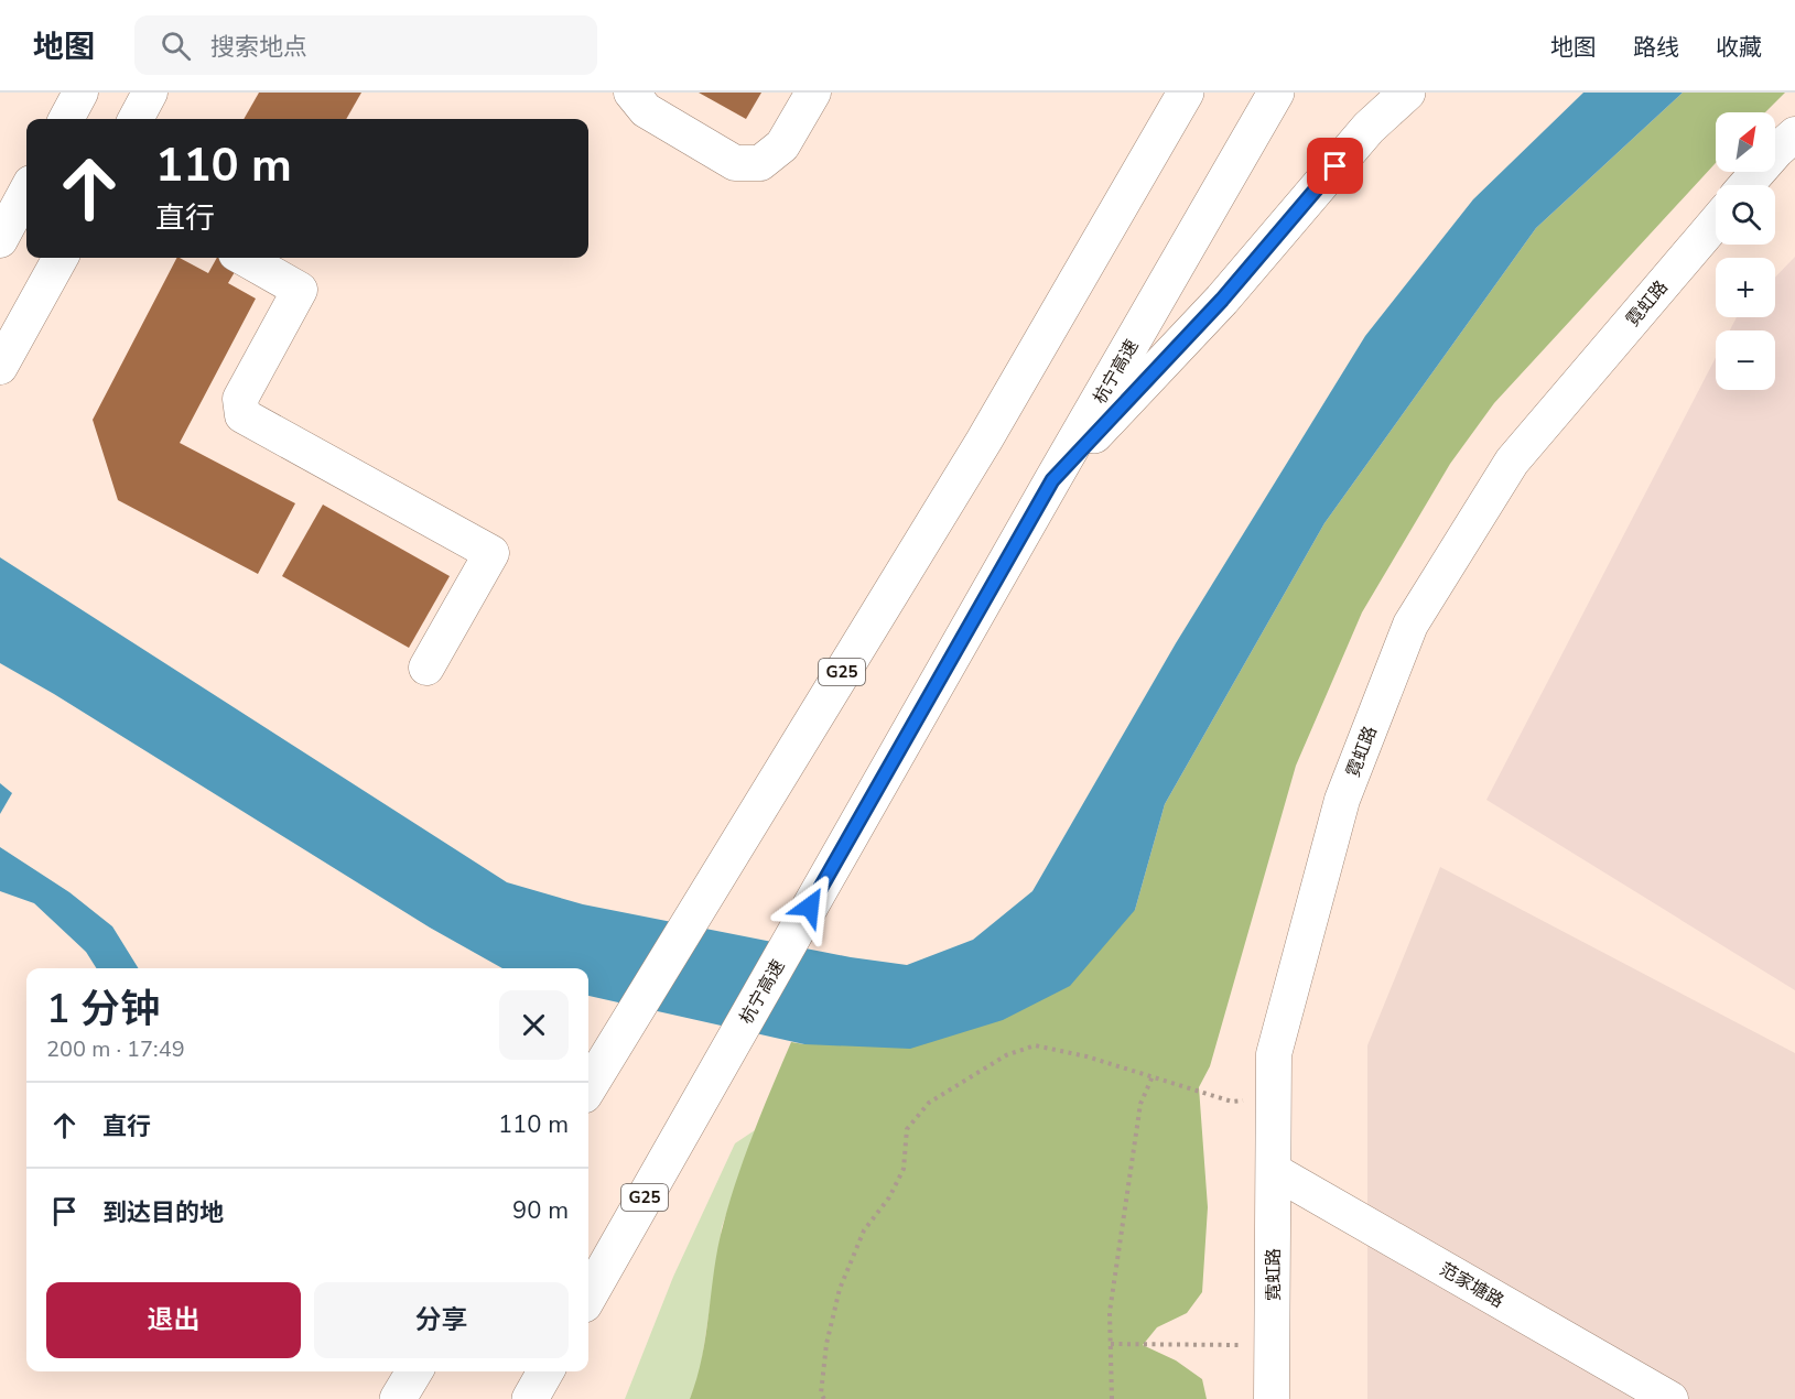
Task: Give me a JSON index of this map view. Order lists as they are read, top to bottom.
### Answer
{
  "streets": {
    "highway": ["杭宁高速", "G25"],
    "street": ["霓虹路", "范家塘路"]
  },
  "crossings": [
    ["霓虹路", "范家塘路"]
  ],
  "north": "top right",
  "page": {
    "header": "地图",
    "search": "搜索地点",
    "nav": ["地图", "路线", "收藏"],
    "map_buttons": ["+", "−"],
    "turn": ["110 m", "直行"],
    "heading": ["1 分钟", "200 m · 17:49"],
    "list": [
      {
        "name": "直行",
        "value": "110 m"
      },
      {
        "name": "到达目的地",
        "value": "90 m"
      }
    ],
    "buttons": ["退出", "分享"]
  }
}
